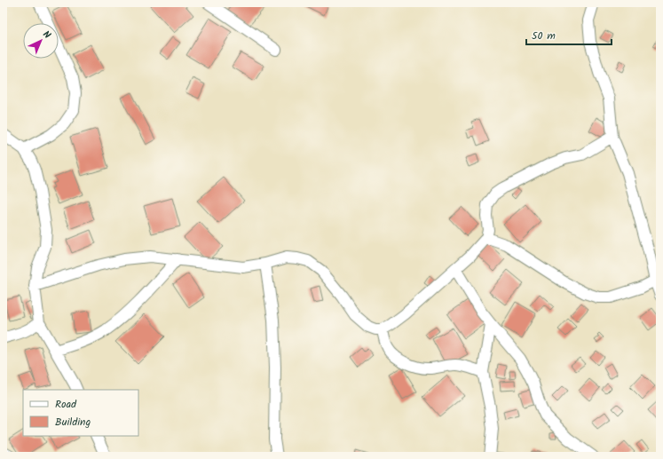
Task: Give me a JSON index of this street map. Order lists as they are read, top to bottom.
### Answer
{
  "legend": ["Road", "Building"],
  "scale_bar": "50 m",
  "north": "top right"
}
